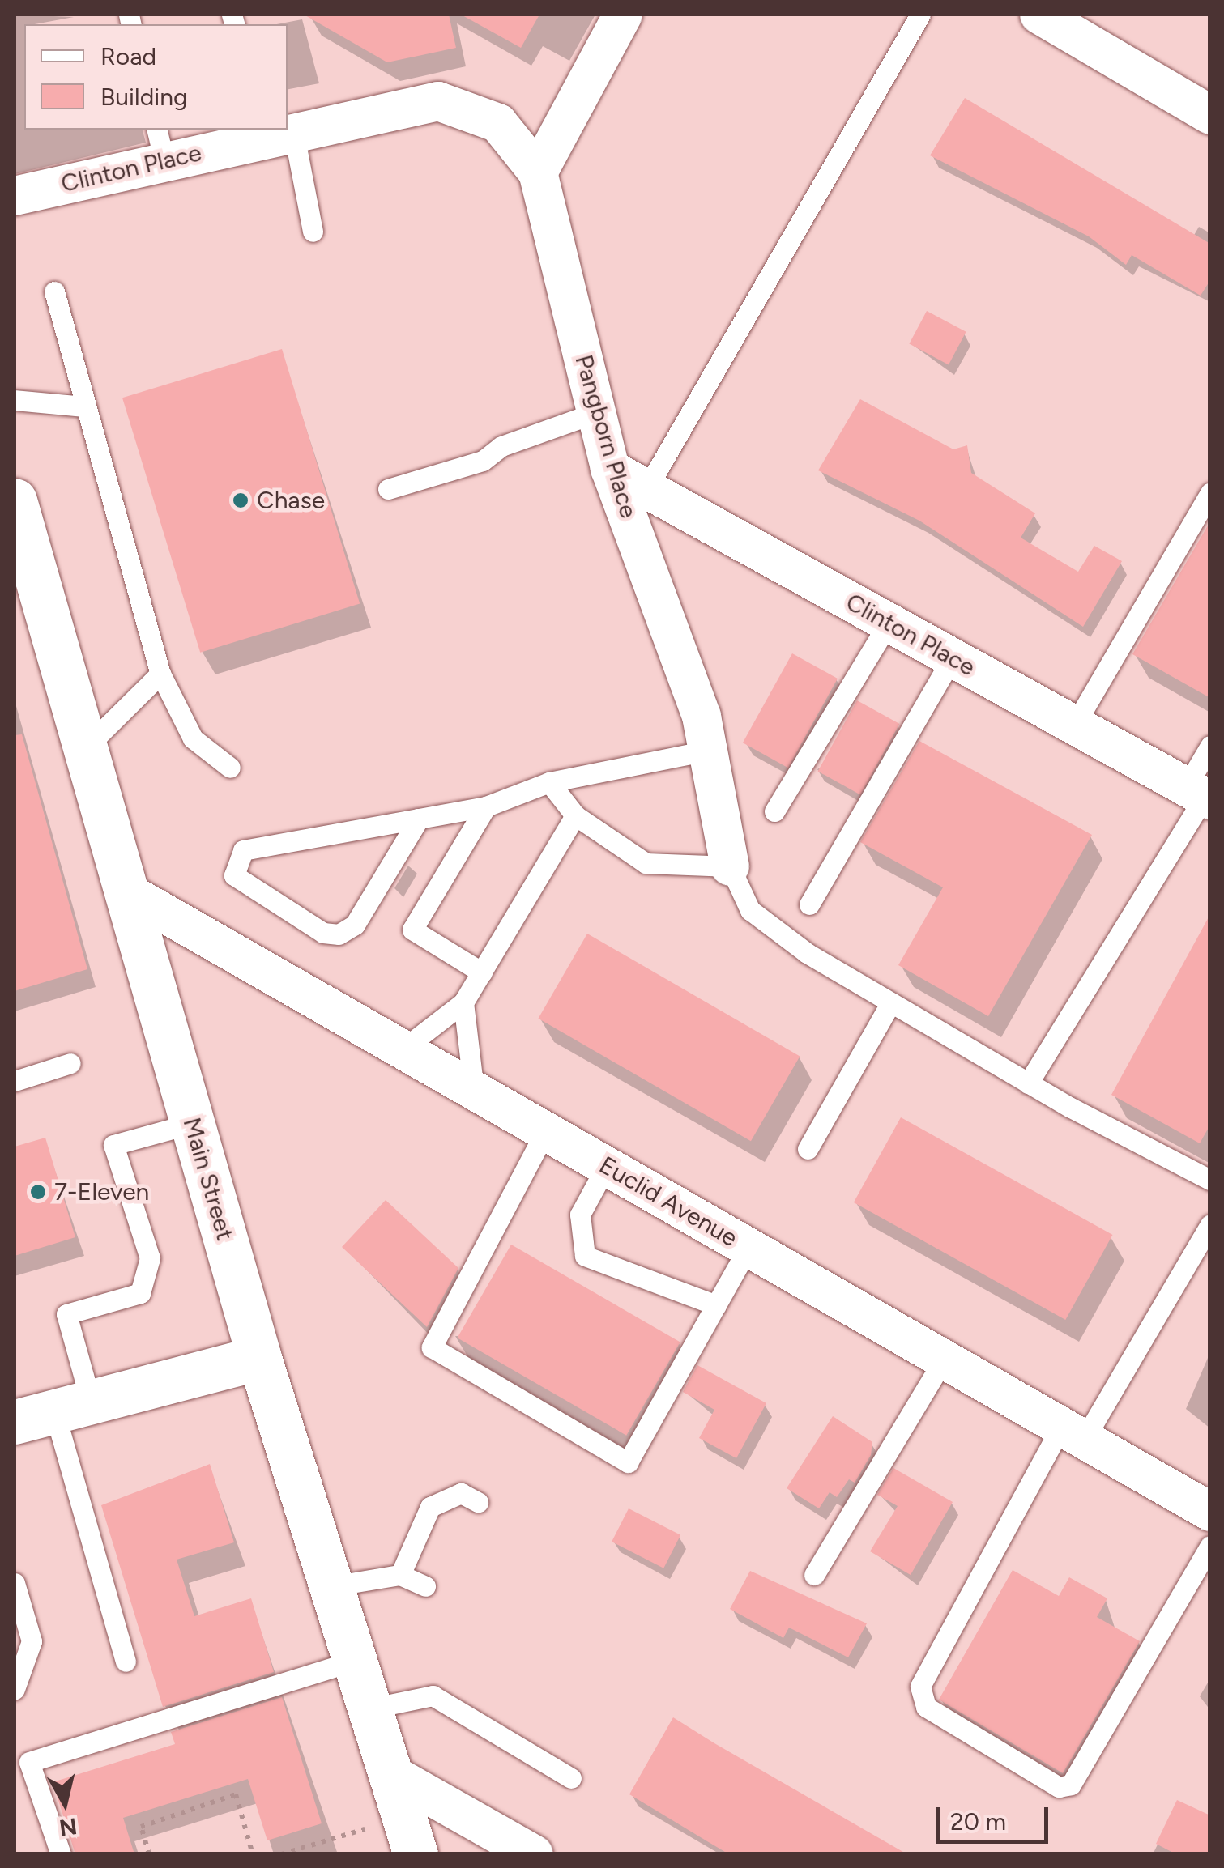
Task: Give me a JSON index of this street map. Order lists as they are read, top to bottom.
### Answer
{
  "streets": {
    "main road": ["Main Street"],
    "street": ["Clinton Place", "Pangborn Place", "Euclid Avenue"]
  },
  "crossings": [
    ["Clinton Place", "Pangborn Place"],
    ["Main Street", "Euclid Avenue"]
  ],
  "places": ["Chase", "7-Eleven"],
  "legend": ["Road", "Building"],
  "scale_bar": "20 m",
  "north": "bottom"
}
